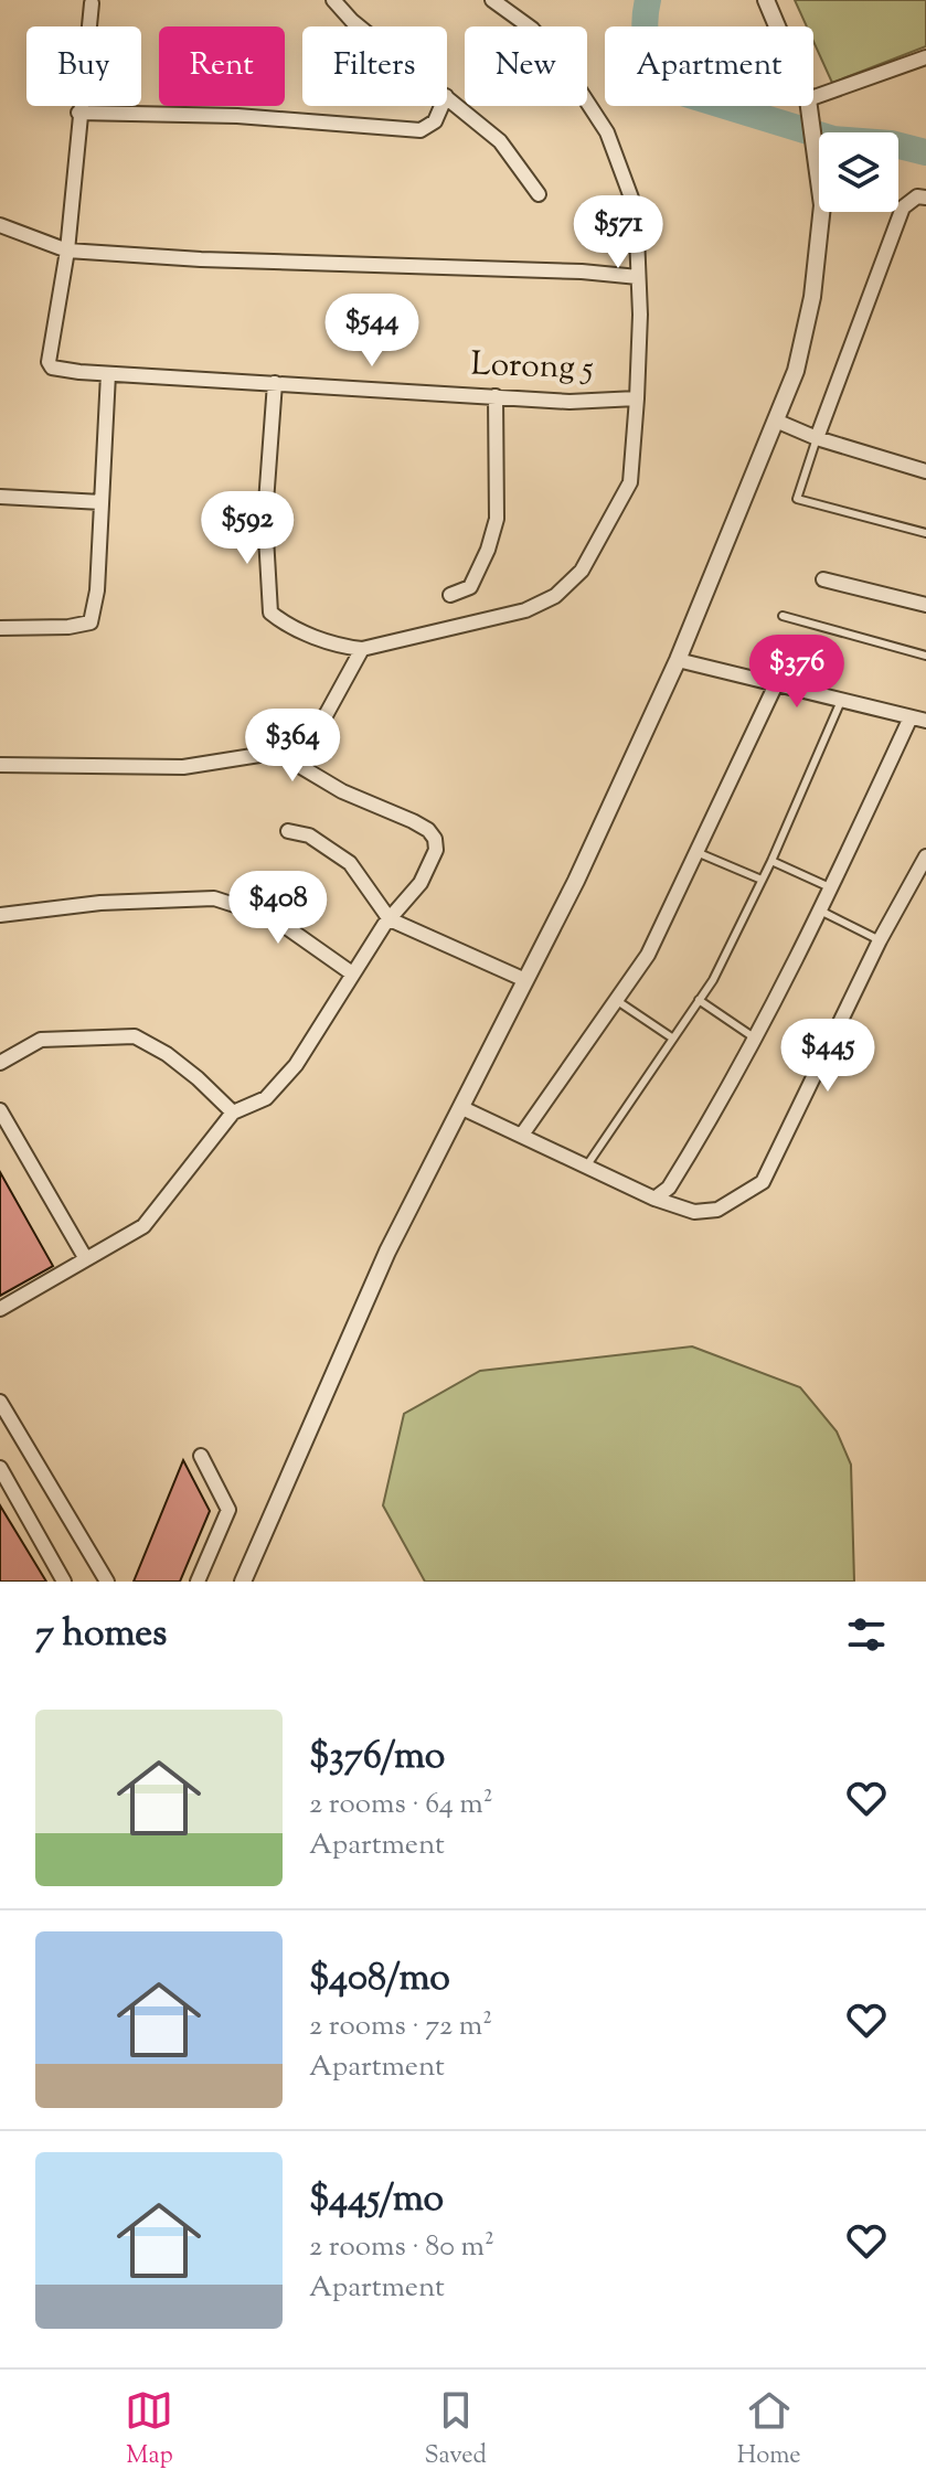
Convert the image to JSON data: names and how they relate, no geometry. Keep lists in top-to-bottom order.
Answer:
{
  "streets": {
    "street": ["Lorong 5"]
  },
  "page": {
    "chip": [
      "Buy",
      "Rent",
      "Filters",
      "New",
      "Apartment"
    ],
    "price": [
      "$571",
      "$544",
      "$592",
      "$376",
      "$364",
      "$408",
      "$445"
    ],
    "heading": "7 homes",
    "list": [
      {
        "name": "$376/mo",
        "note": "2 rooms · 64 m² · Apartment"
      },
      {
        "name": "$408/mo",
        "note": "2 rooms · 72 m² · Apartment"
      },
      {
        "name": "$445/mo",
        "note": "2 rooms · 80 m² · Apartment"
      }
    ],
    "tabs": ["Map", "Saved", "Home"]
  }
}
